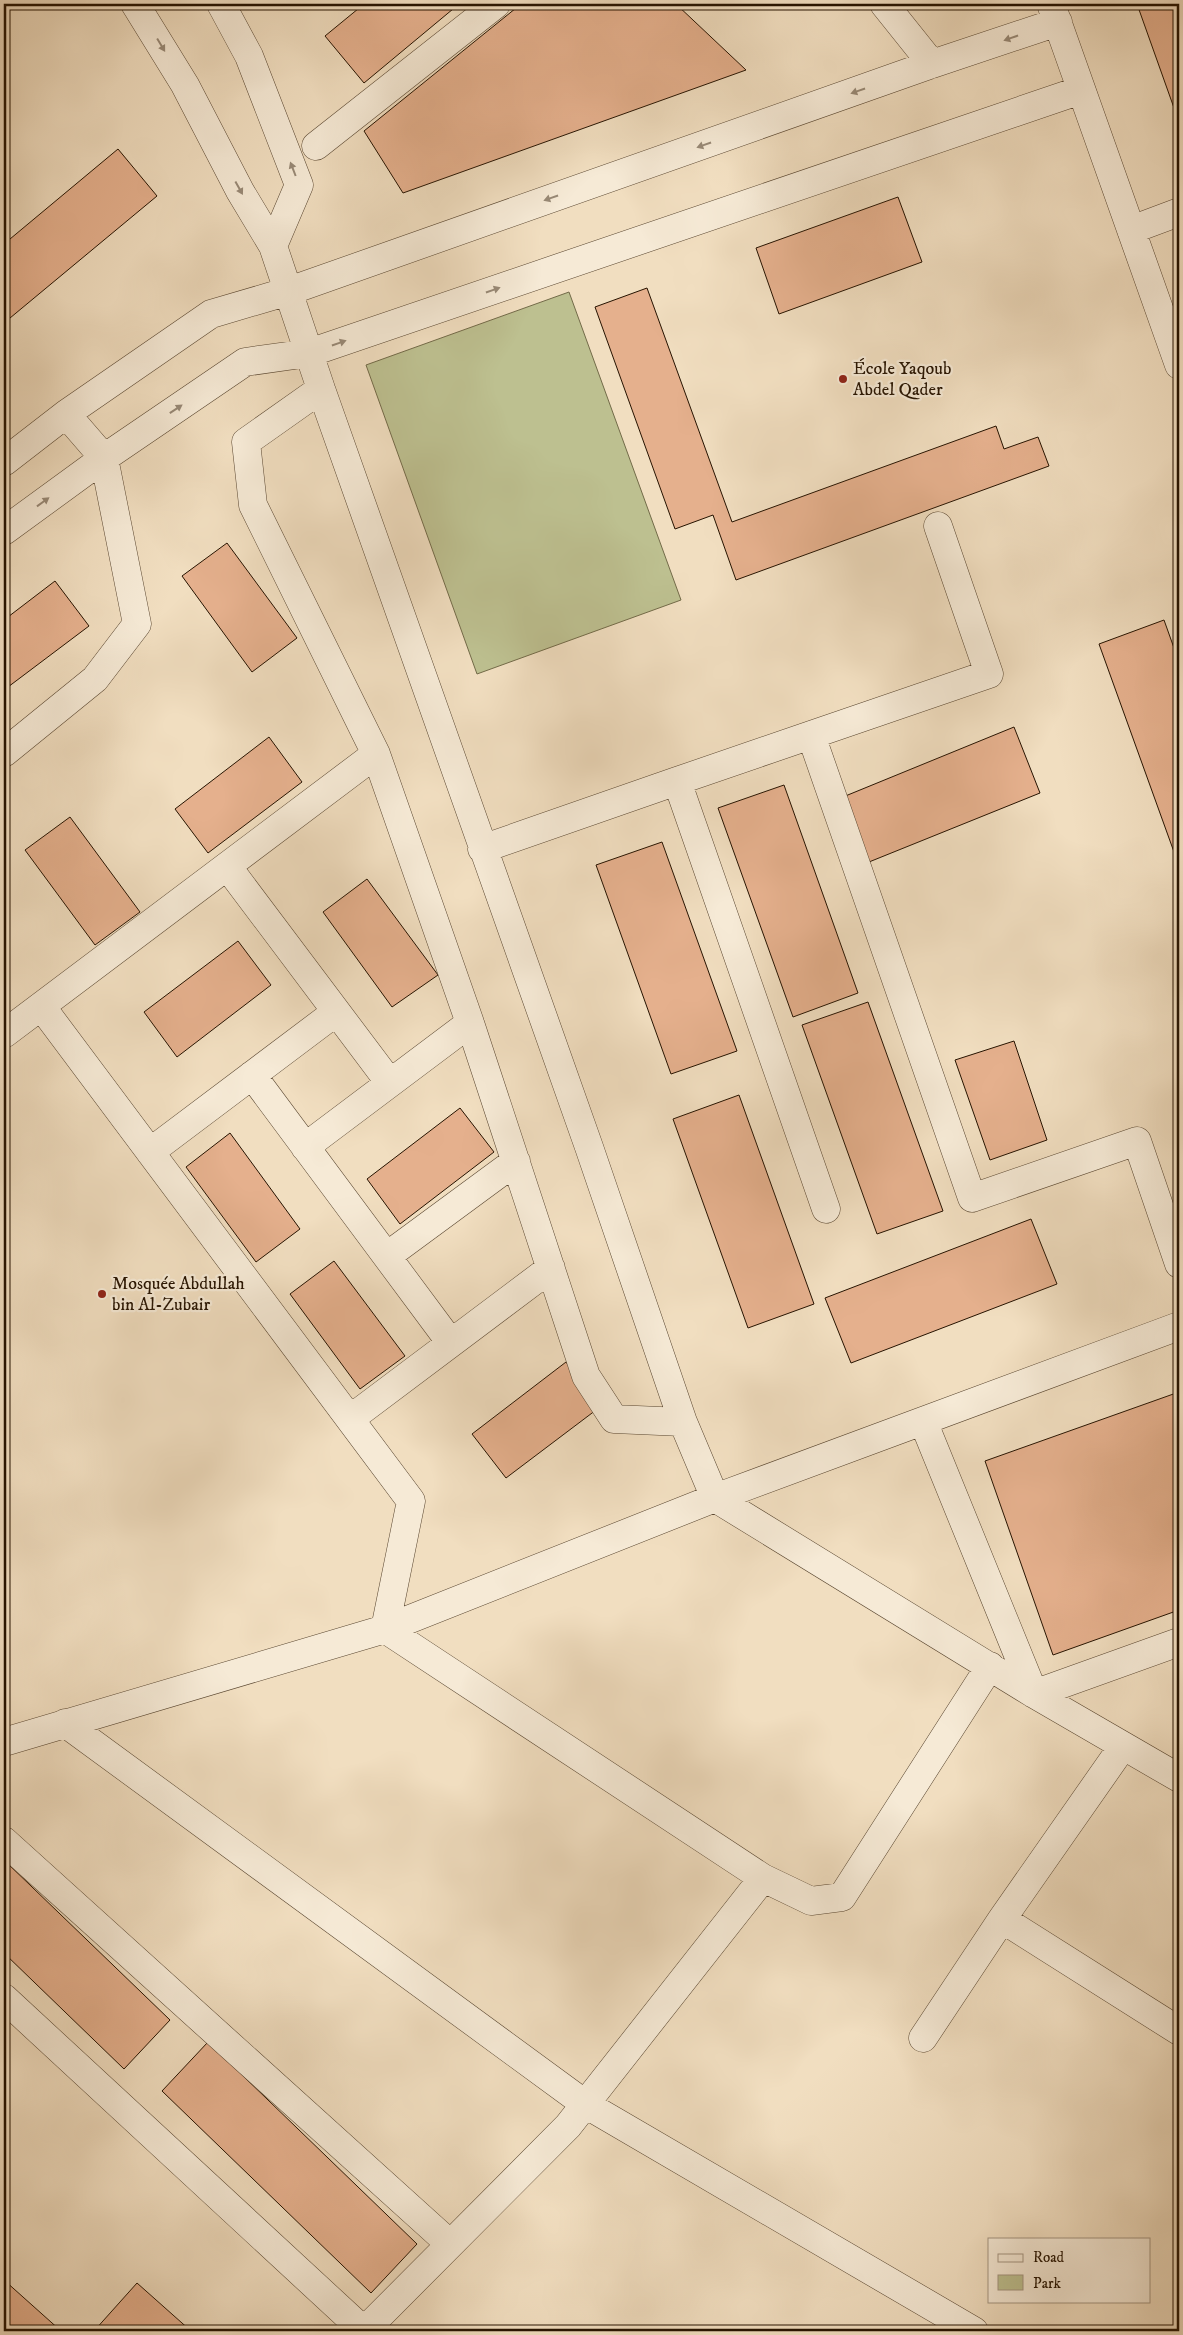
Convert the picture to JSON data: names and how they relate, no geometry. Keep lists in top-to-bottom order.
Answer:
{
  "places": ["École Yaqoub Abdel Qader", "Mosquée Abdullah bin Al-Zubair"],
  "legend": ["Road", "Park"]
}
